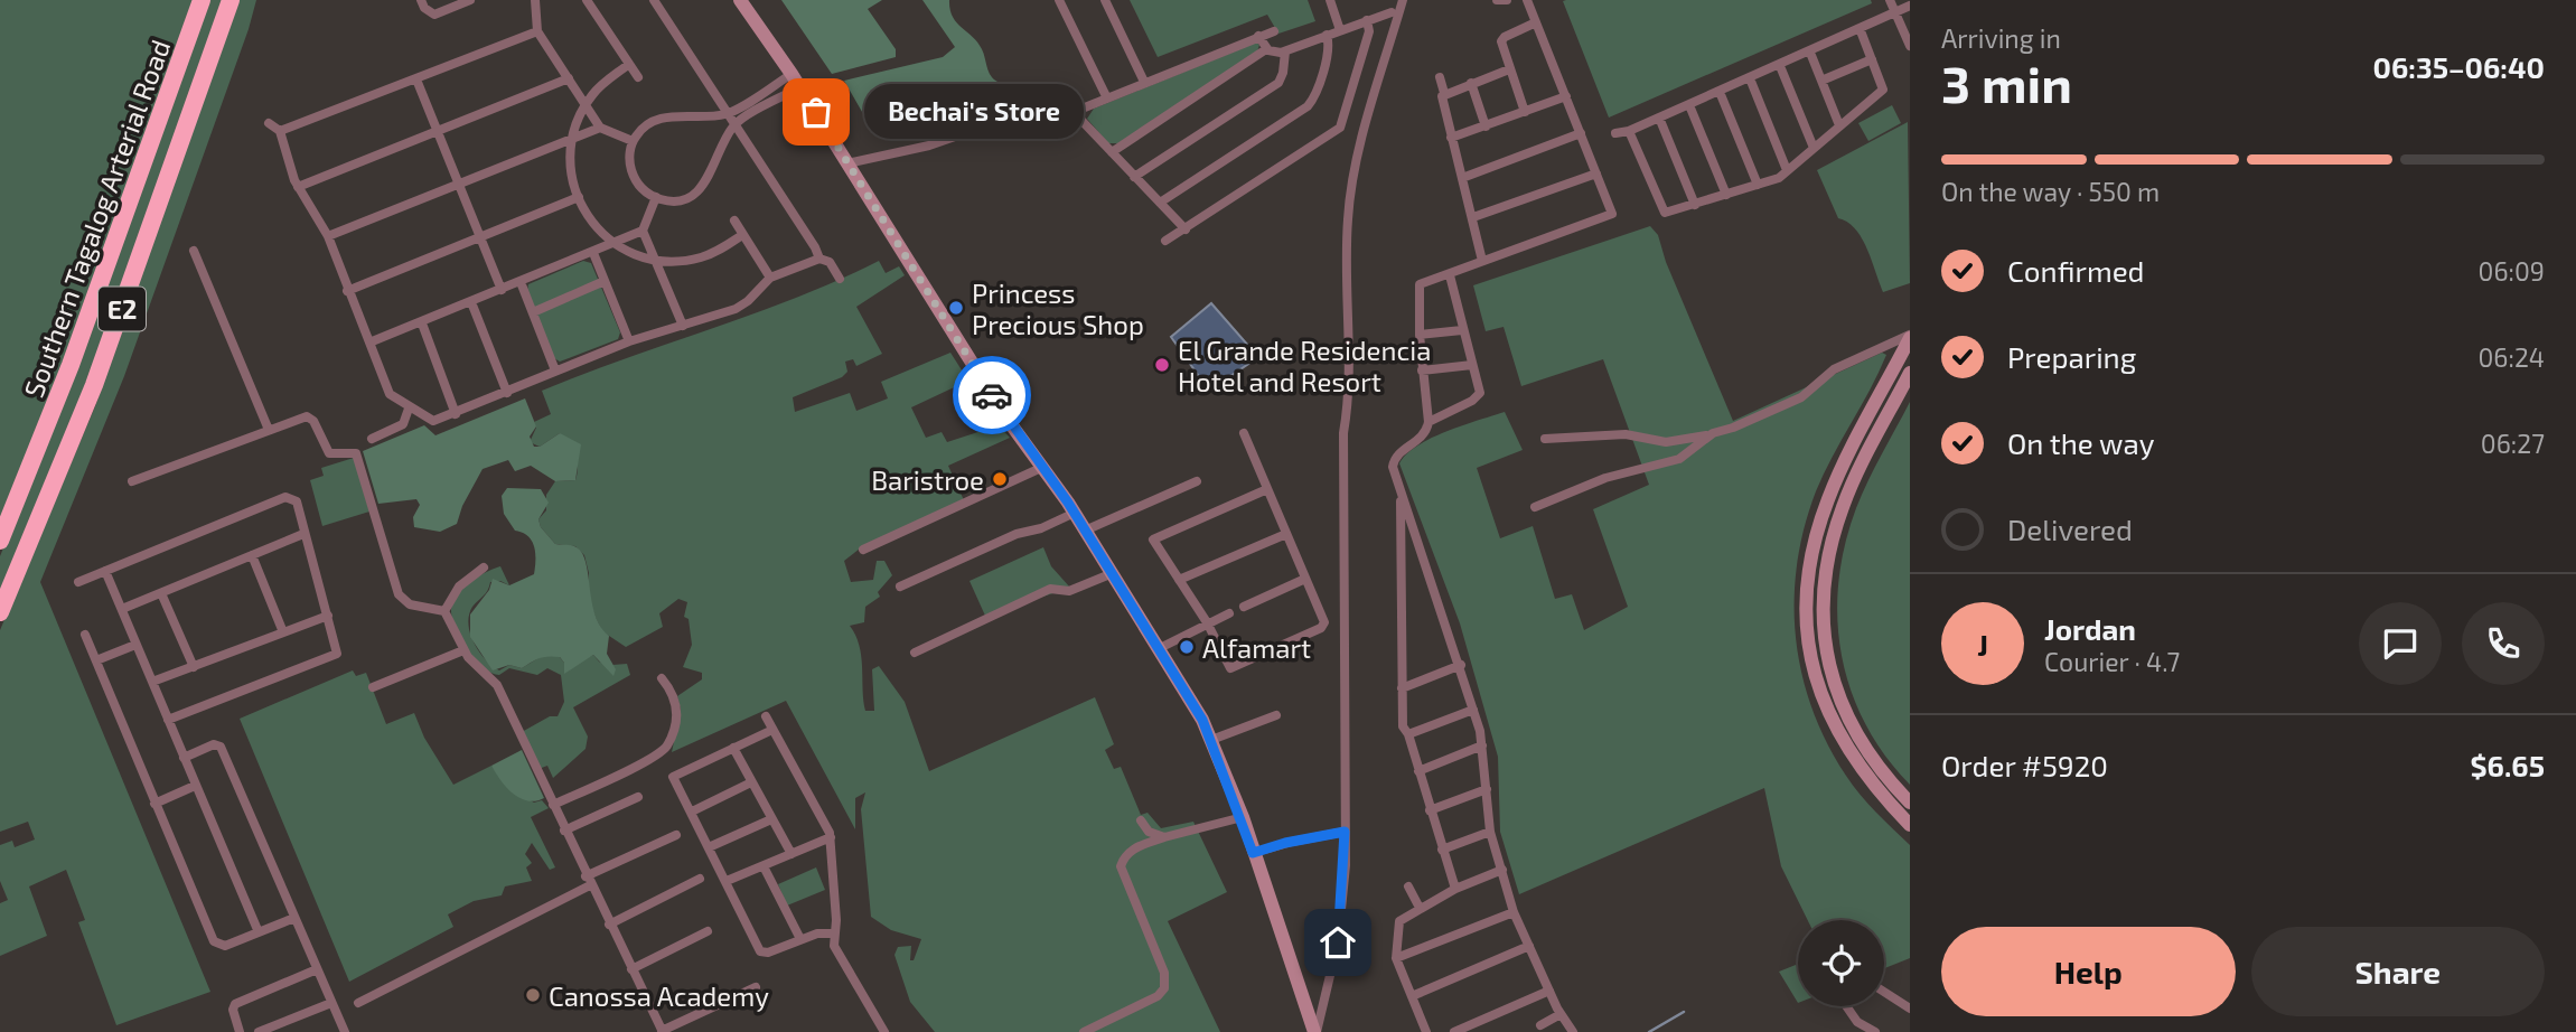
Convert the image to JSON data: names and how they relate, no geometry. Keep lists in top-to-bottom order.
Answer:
{
  "streets": {
    "highway": ["Southern Tagalog Arterial Road", "E2"]
  },
  "places": [
    "Bechai's Store",
    "Princess Precious Shop",
    "El Grande Residencia Hotel and Resort",
    "Baristroe",
    "Alfamart",
    "Canossa Academy"
  ],
  "page": {
    "heading": ["3 min", "Arriving in", "06:35–06:40"],
    "panel": [
      "Jordan",
      "Courier · 4.7",
      "Order #5920",
      "$6.65"
    ],
    "bubble": "Bechai's Store",
    "bar": "On the way · 550 m",
    "list": [
      ["Confirmed", "06:09"],
      ["Preparing", "06:24"],
      ["On the way", "06:27"],
      "Delivered"
    ],
    "round": "J",
    "buttons": ["Help", "Share"]
  }
}
